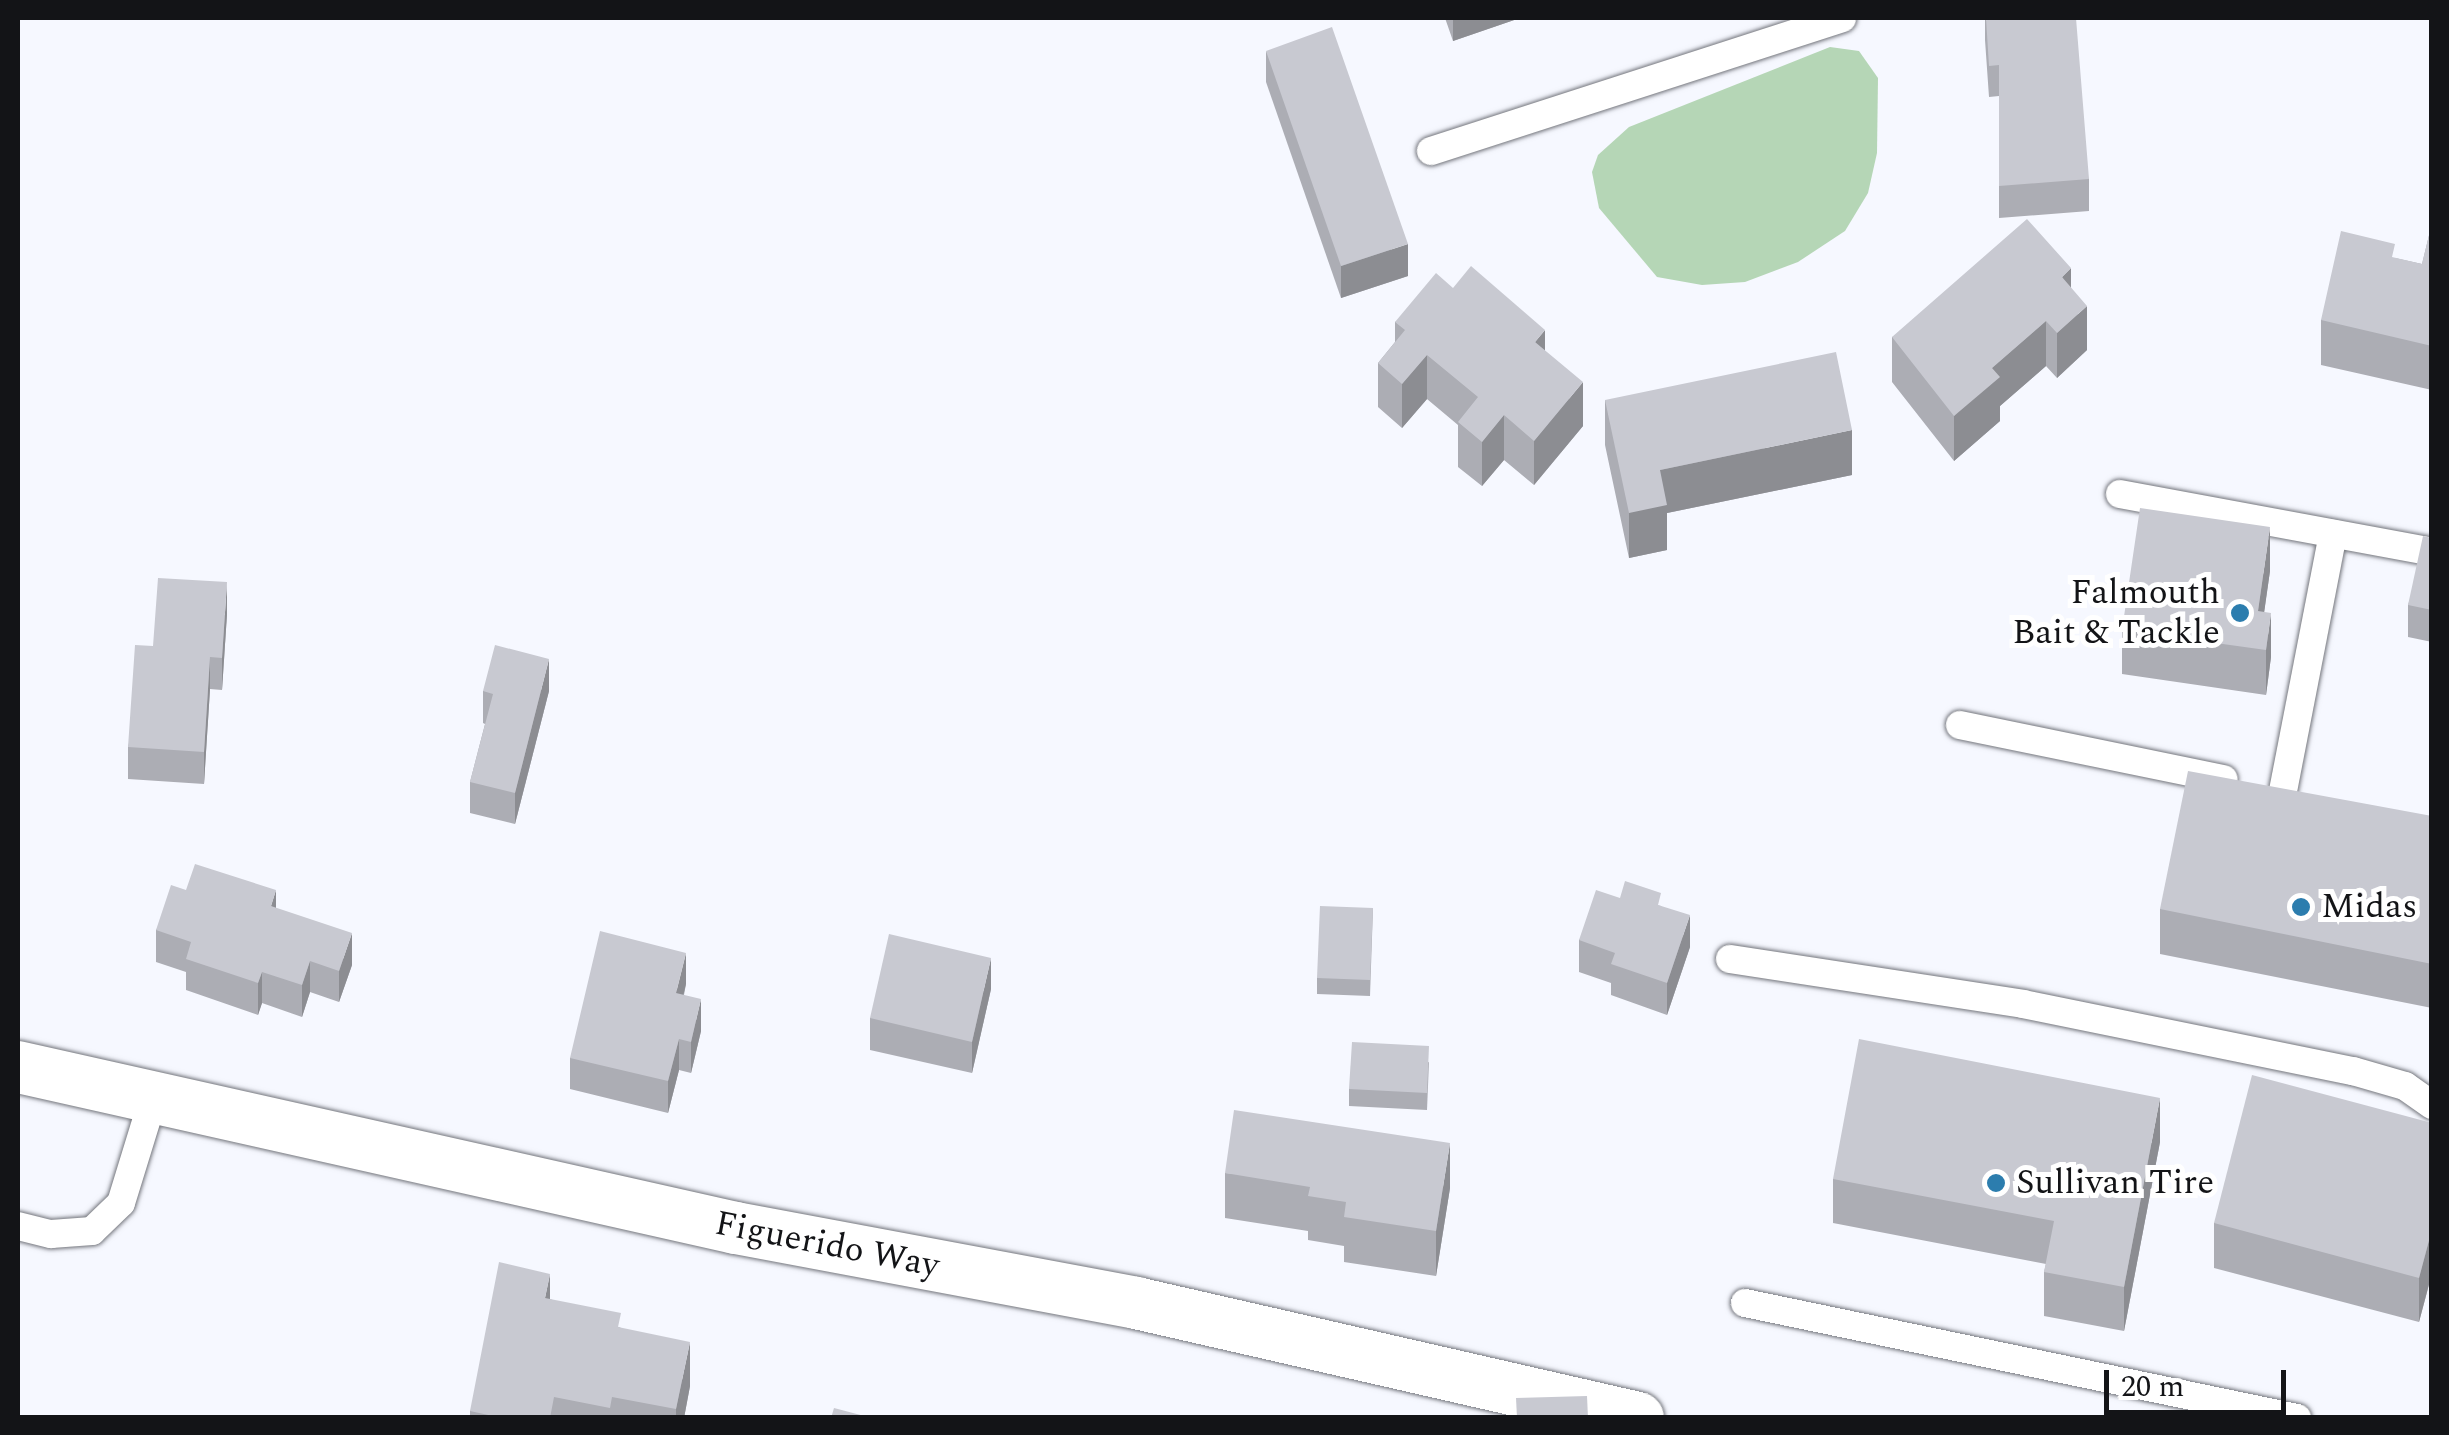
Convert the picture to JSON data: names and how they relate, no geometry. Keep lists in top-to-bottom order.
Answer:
{
  "streets": {
    "street": ["Figuerido Way"]
  },
  "places": ["Falmouth Bait & Tackle", "Midas", "Sullivan Tire"],
  "scale_bar": "20 m"
}
